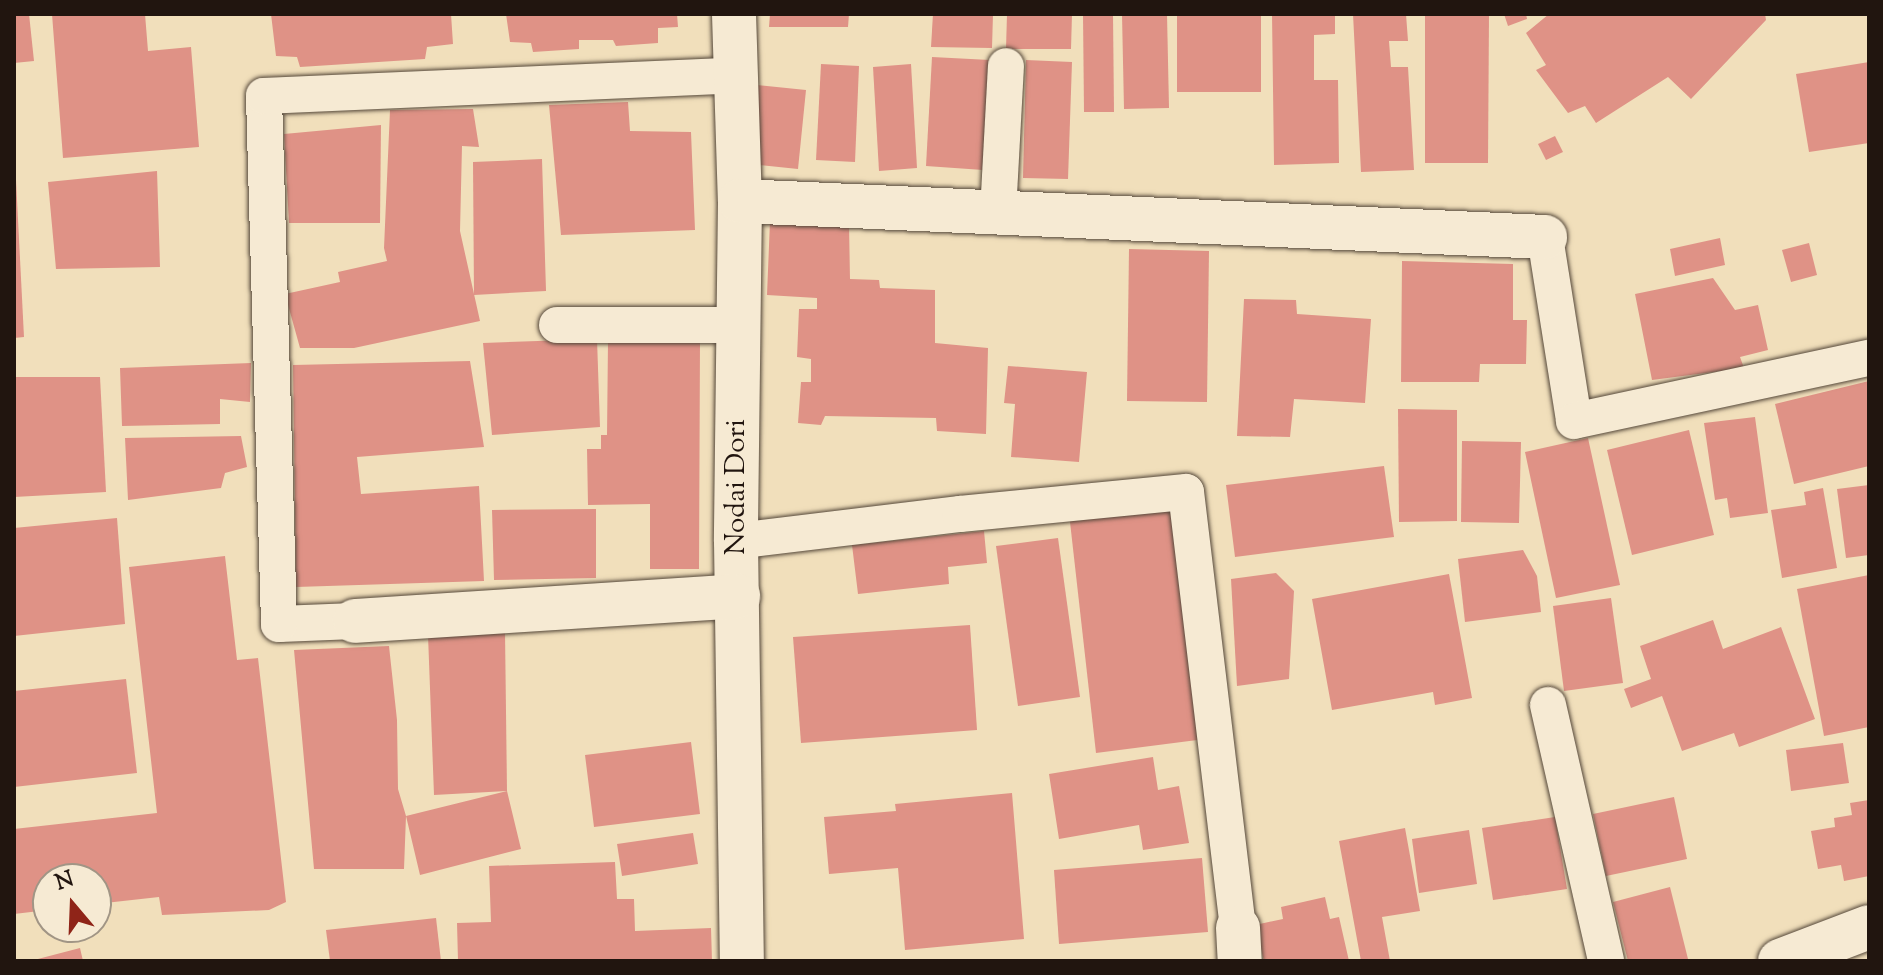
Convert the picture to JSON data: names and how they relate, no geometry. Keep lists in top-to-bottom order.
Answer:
{
  "streets": {
    "street": ["Nodai Dori"]
  },
  "north": "top"
}
